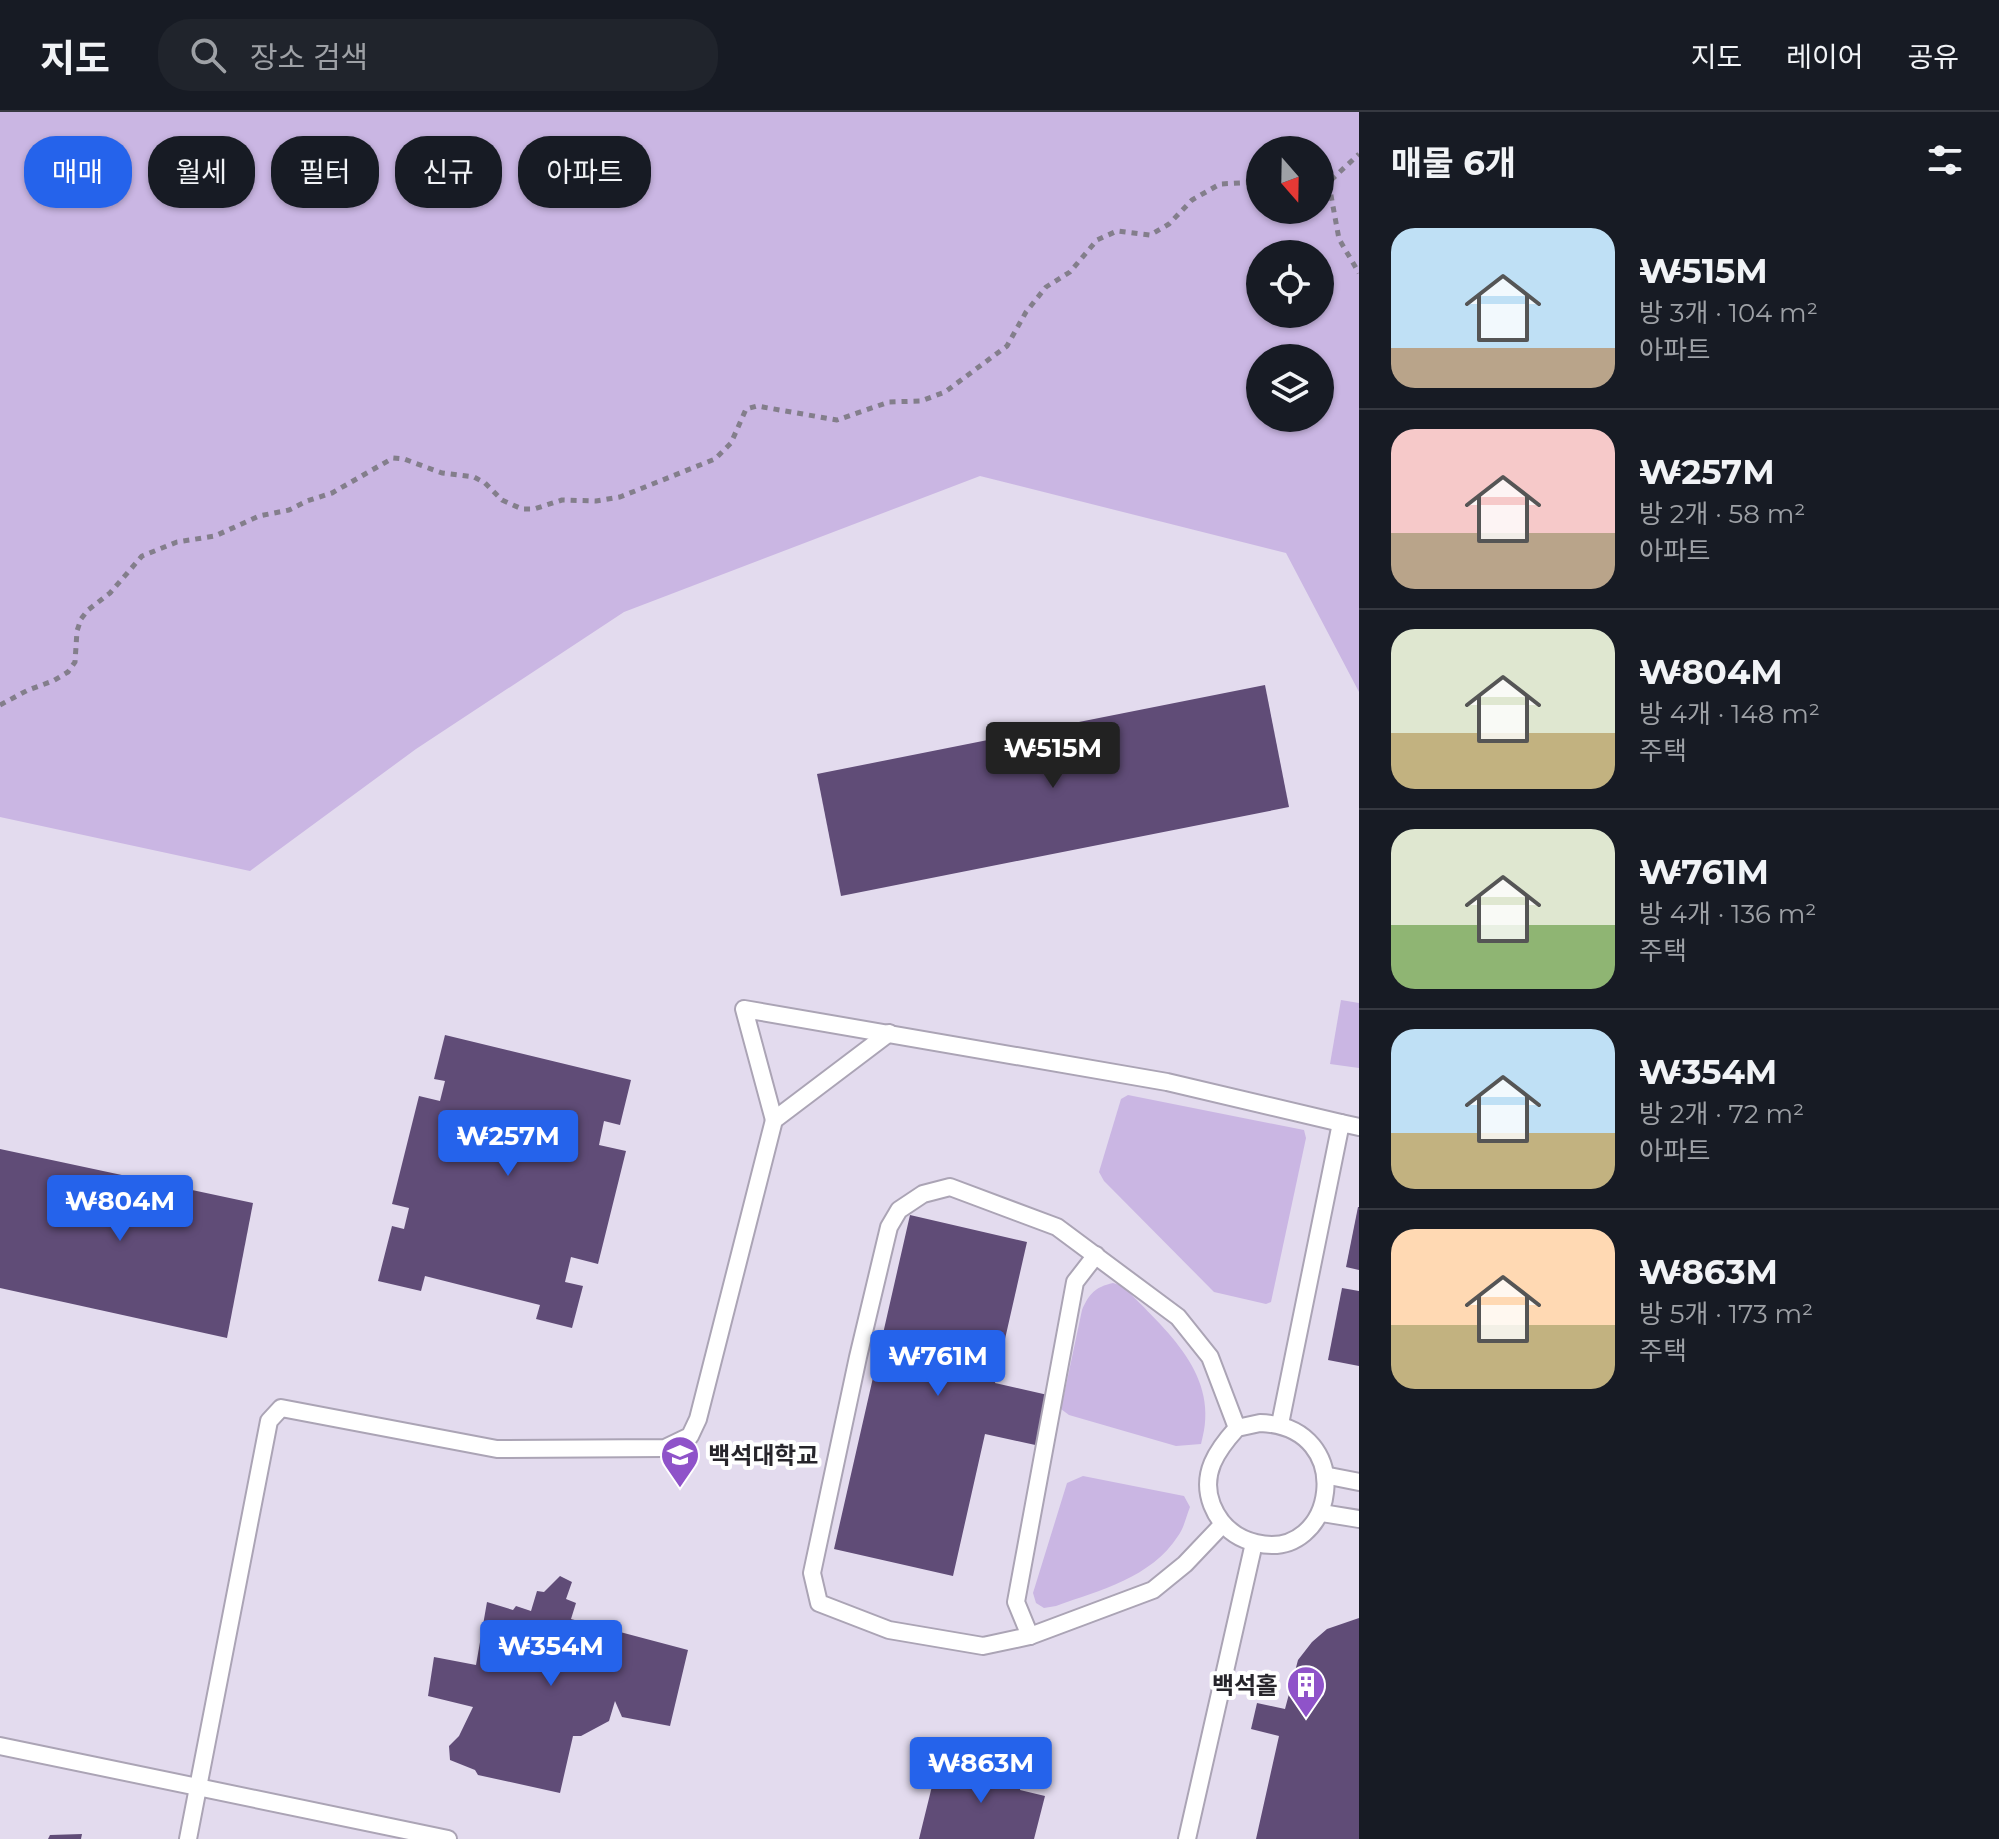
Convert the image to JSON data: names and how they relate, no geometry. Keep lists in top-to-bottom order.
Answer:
{
  "places": {
    "school or university": ["백석대학교"],
    "building": ["백석홀"]
  },
  "north": "bottom",
  "page": {
    "header": "지도",
    "search": "장소 검색",
    "nav": ["지도", "레이어", "공유"],
    "heading": "매물 6개",
    "chip": [
      "매매",
      "월세",
      "필터",
      "신규",
      "아파트"
    ],
    "list": [
      {
        "name": "₩515M",
        "note": "방 3개 · 104 m² · 아파트"
      },
      {
        "name": "₩257M",
        "note": "방 2개 · 58 m² · 아파트"
      },
      {
        "name": "₩804M",
        "note": "방 4개 · 148 m² · 주택"
      },
      {
        "name": "₩761M",
        "note": "방 4개 · 136 m² · 주택"
      },
      {
        "name": "₩354M",
        "note": "방 2개 · 72 m² · 아파트"
      },
      {
        "name": "₩863M",
        "note": "방 5개 · 173 m² · 주택"
      }
    ],
    "price": [
      "₩515M",
      "₩257M",
      "₩804M",
      "₩761M",
      "₩354M",
      "₩863M"
    ]
  }
}
